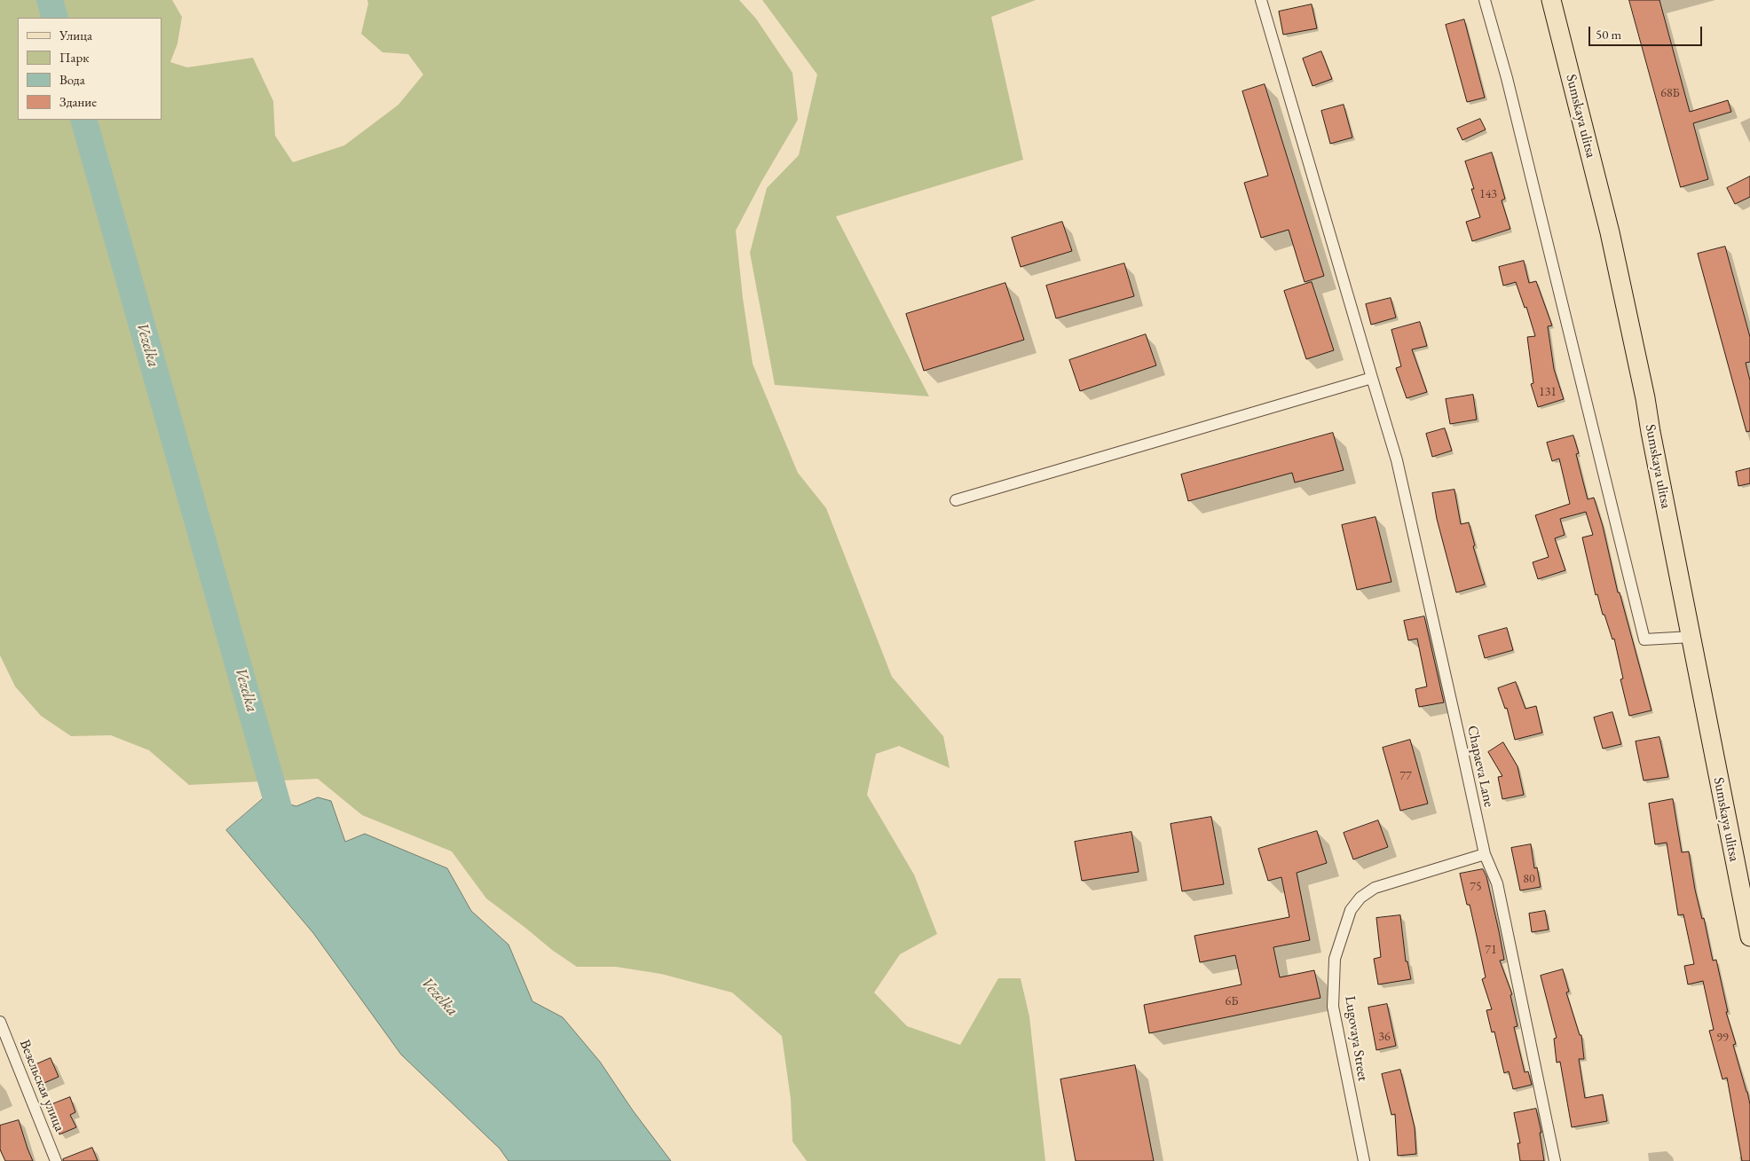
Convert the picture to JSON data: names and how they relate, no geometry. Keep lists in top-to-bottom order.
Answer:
{
  "streets": {
    "main road": ["Sumskaya ulitsa"],
    "street": ["Chapaeva Lane", "Lugovaya Street", "Везельская улица"]
  },
  "crossings": [
    ["Chapaeva Lane", "Lugovaya Street"]
  ],
  "water": ["Vezelka"],
  "house_numbers": [
    "68Б",
    "143",
    "131",
    "77",
    "80",
    "75",
    "71",
    "6Б",
    "36",
    "99"
  ],
  "legend": [
    "Улица",
    "Парк",
    "Вода",
    "Здание"
  ],
  "scale_bar": "50 m"
}
